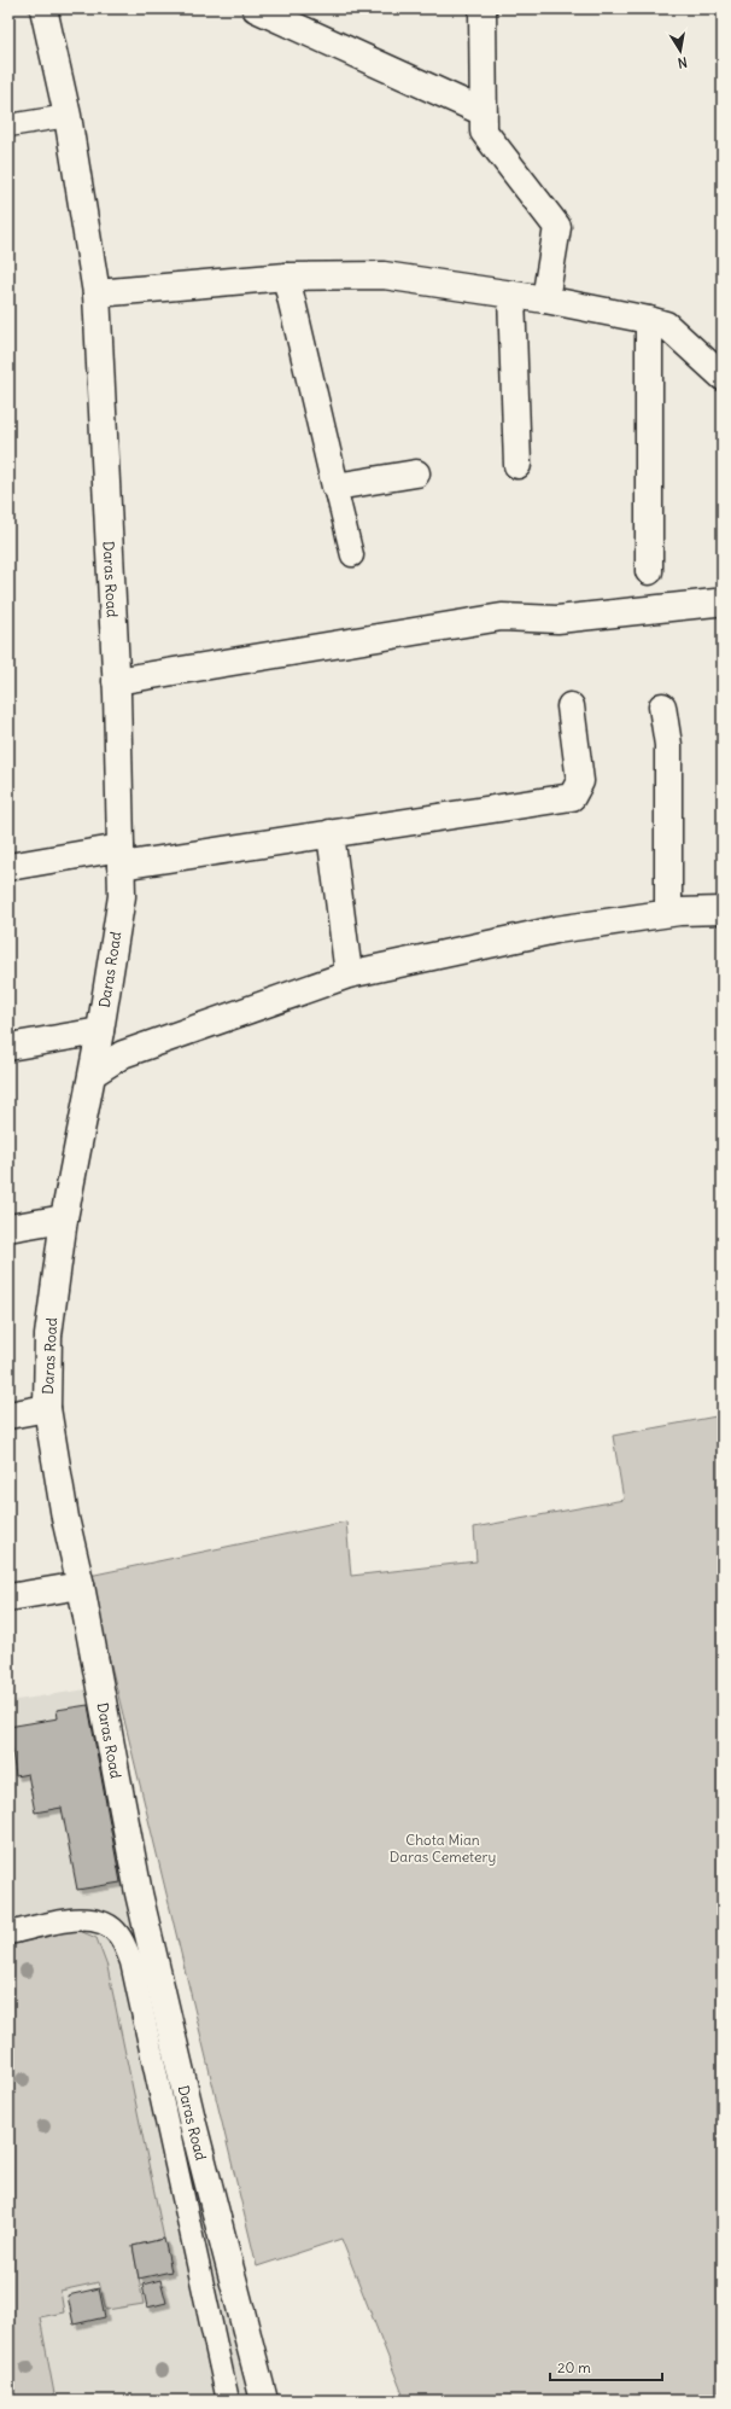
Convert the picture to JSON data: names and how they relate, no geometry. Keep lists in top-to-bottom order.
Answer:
{
  "streets": {
    "street": ["Daras Road"]
  },
  "parks": ["Chota Mian Daras Cemetery"],
  "scale_bar": "20 m",
  "north": "bottom"
}
